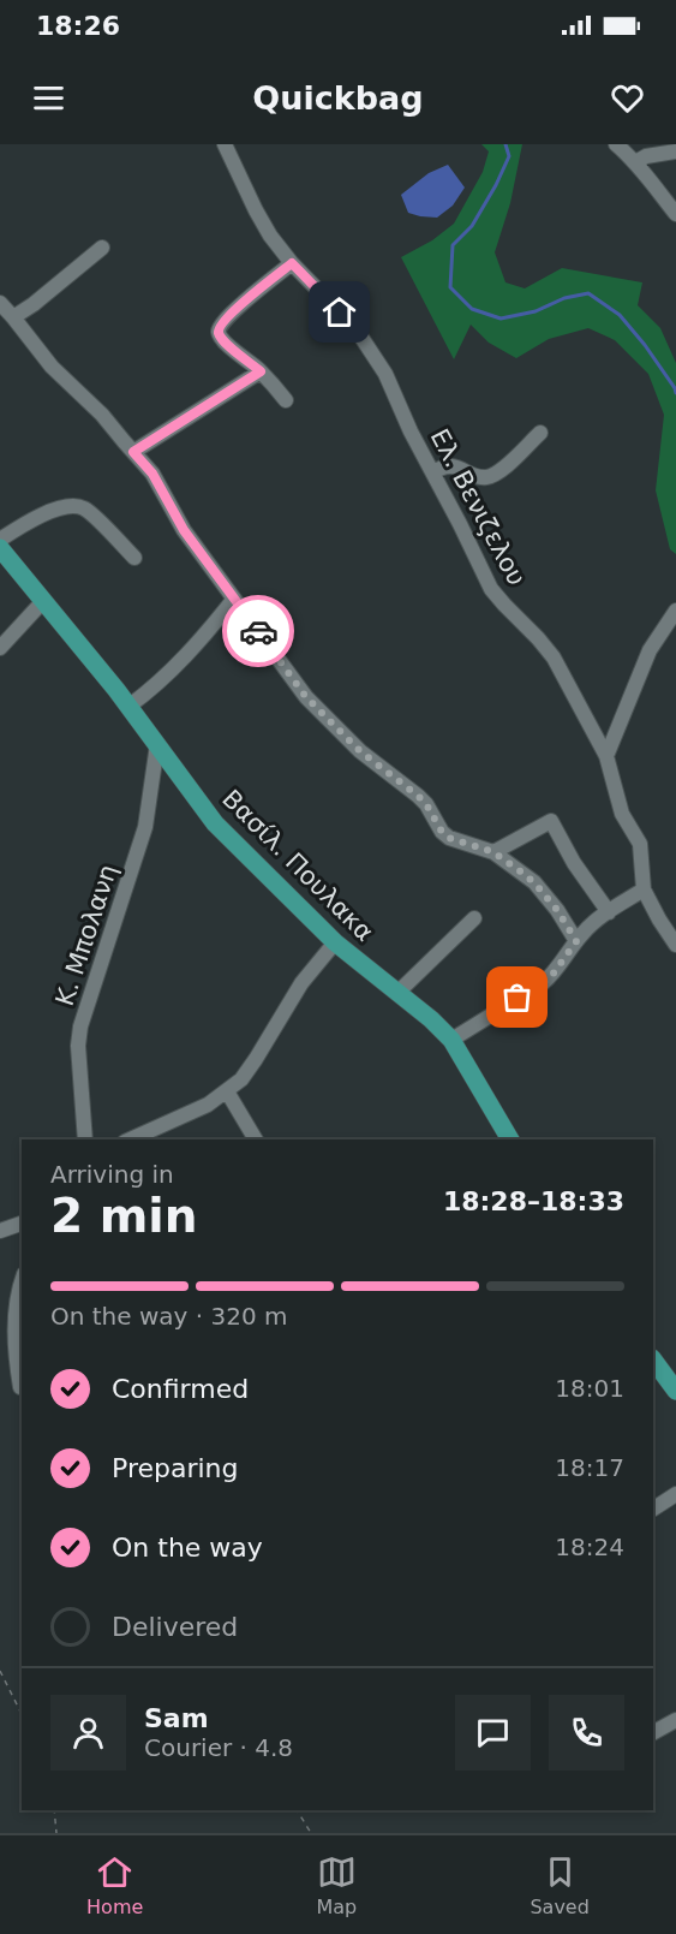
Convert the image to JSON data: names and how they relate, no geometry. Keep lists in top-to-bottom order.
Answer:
{
  "streets": {
    "main road": ["Βασίλ. Πουλακα"],
    "street": ["Ελ. Βενιζελου", "Κ. Μπολανη"]
  },
  "crossings": [
    ["Βασίλ. Πουλακα", "Κ. Μπολανη"]
  ],
  "page": {
    "status": "18:26",
    "header": "Quickbag",
    "heading": ["2 min", "Arriving in", "18:28–18:33"],
    "panel": ["Sam", "Courier · 4.8"],
    "bar": "On the way · 320 m",
    "list": [
      ["Confirmed", "18:01"],
      ["Preparing", "18:17"],
      ["On the way", "18:24"],
      "Delivered"
    ],
    "tabs": ["Home", "Map", "Saved"]
  }
}
